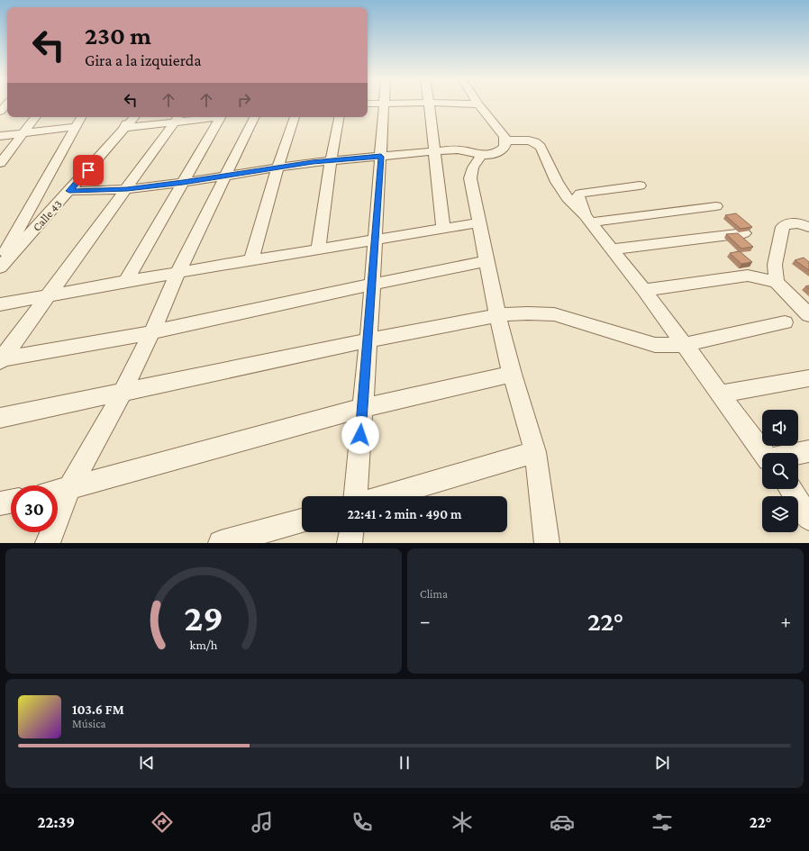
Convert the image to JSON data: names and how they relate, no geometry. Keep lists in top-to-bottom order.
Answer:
{
  "streets": {
    "street": ["Calle 43"]
  },
  "page": {
    "turn": ["230 m", "Gira a la izquierda"],
    "limit": "30",
    "trip": "22:41 · 2 min · 490 m",
    "tile": "Clima",
    "heat": ["−", "22°", "+"],
    "song": ["103.6 FM", "Música"],
    "tabs": ["22:39", "22°"],
    "gauge": ["29", "km/h"]
  }
}
